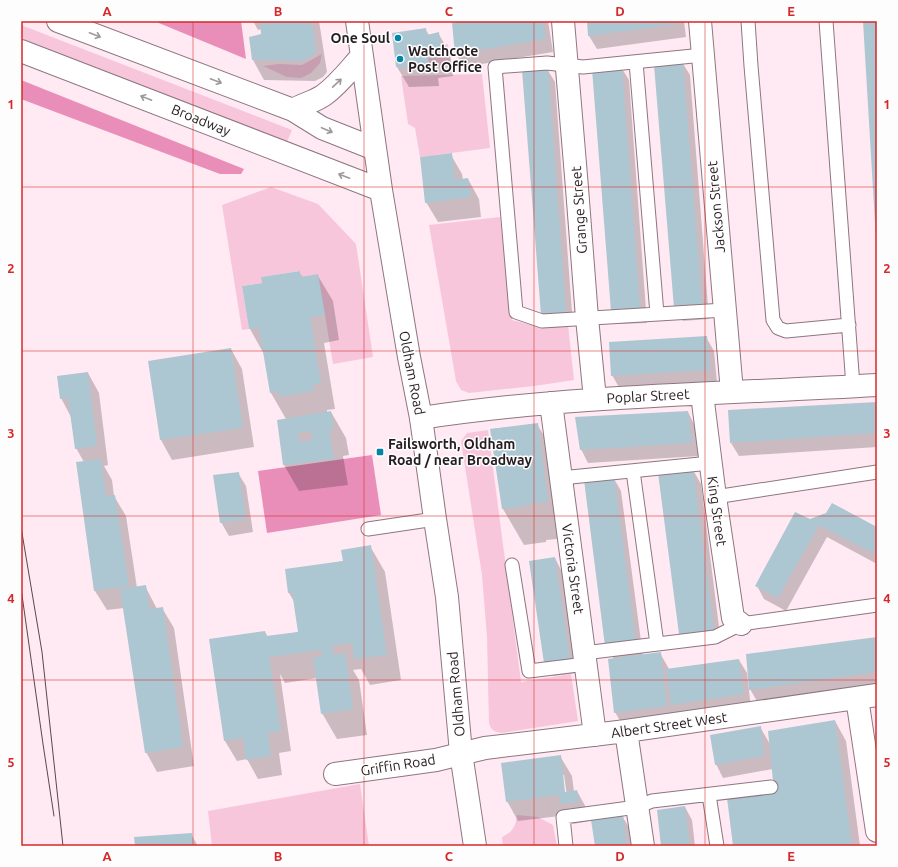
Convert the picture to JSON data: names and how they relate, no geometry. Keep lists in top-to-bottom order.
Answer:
{
  "streets": {
    "main road": [
      "Broadway",
      "Jackson Street",
      "Grange Street",
      "Oldham Road",
      "Poplar Street",
      "King Street",
      "Victoria Street",
      "Albert Street West",
      "Griffin Road"
    ]
  },
  "crossings": [
    ["Broadway", "Oldham Road"],
    ["Jackson Street", "Poplar Street"],
    ["Grange Street", "Poplar Street"],
    ["Oldham Road", "Poplar Street"],
    ["Oldham Road", "Albert Street West"],
    ["Oldham Road", "Griffin Road"],
    ["Poplar Street", "King Street"],
    ["Poplar Street", "Victoria Street"],
    ["Victoria Street", "Albert Street West"],
    ["Albert Street West", "Griffin Road"]
  ],
  "places": {
    "other": ["One Soul", "Watchcote Post Office"],
    "transit": ["Failsworth, Oldham Road / near Broadway"]
  },
  "grid": {
    "columns": [
      "A",
      "B",
      "C",
      "D",
      "E"
    ],
    "rows": [
      "1",
      "2",
      "3",
      "4",
      "5"
    ]
  }
}
